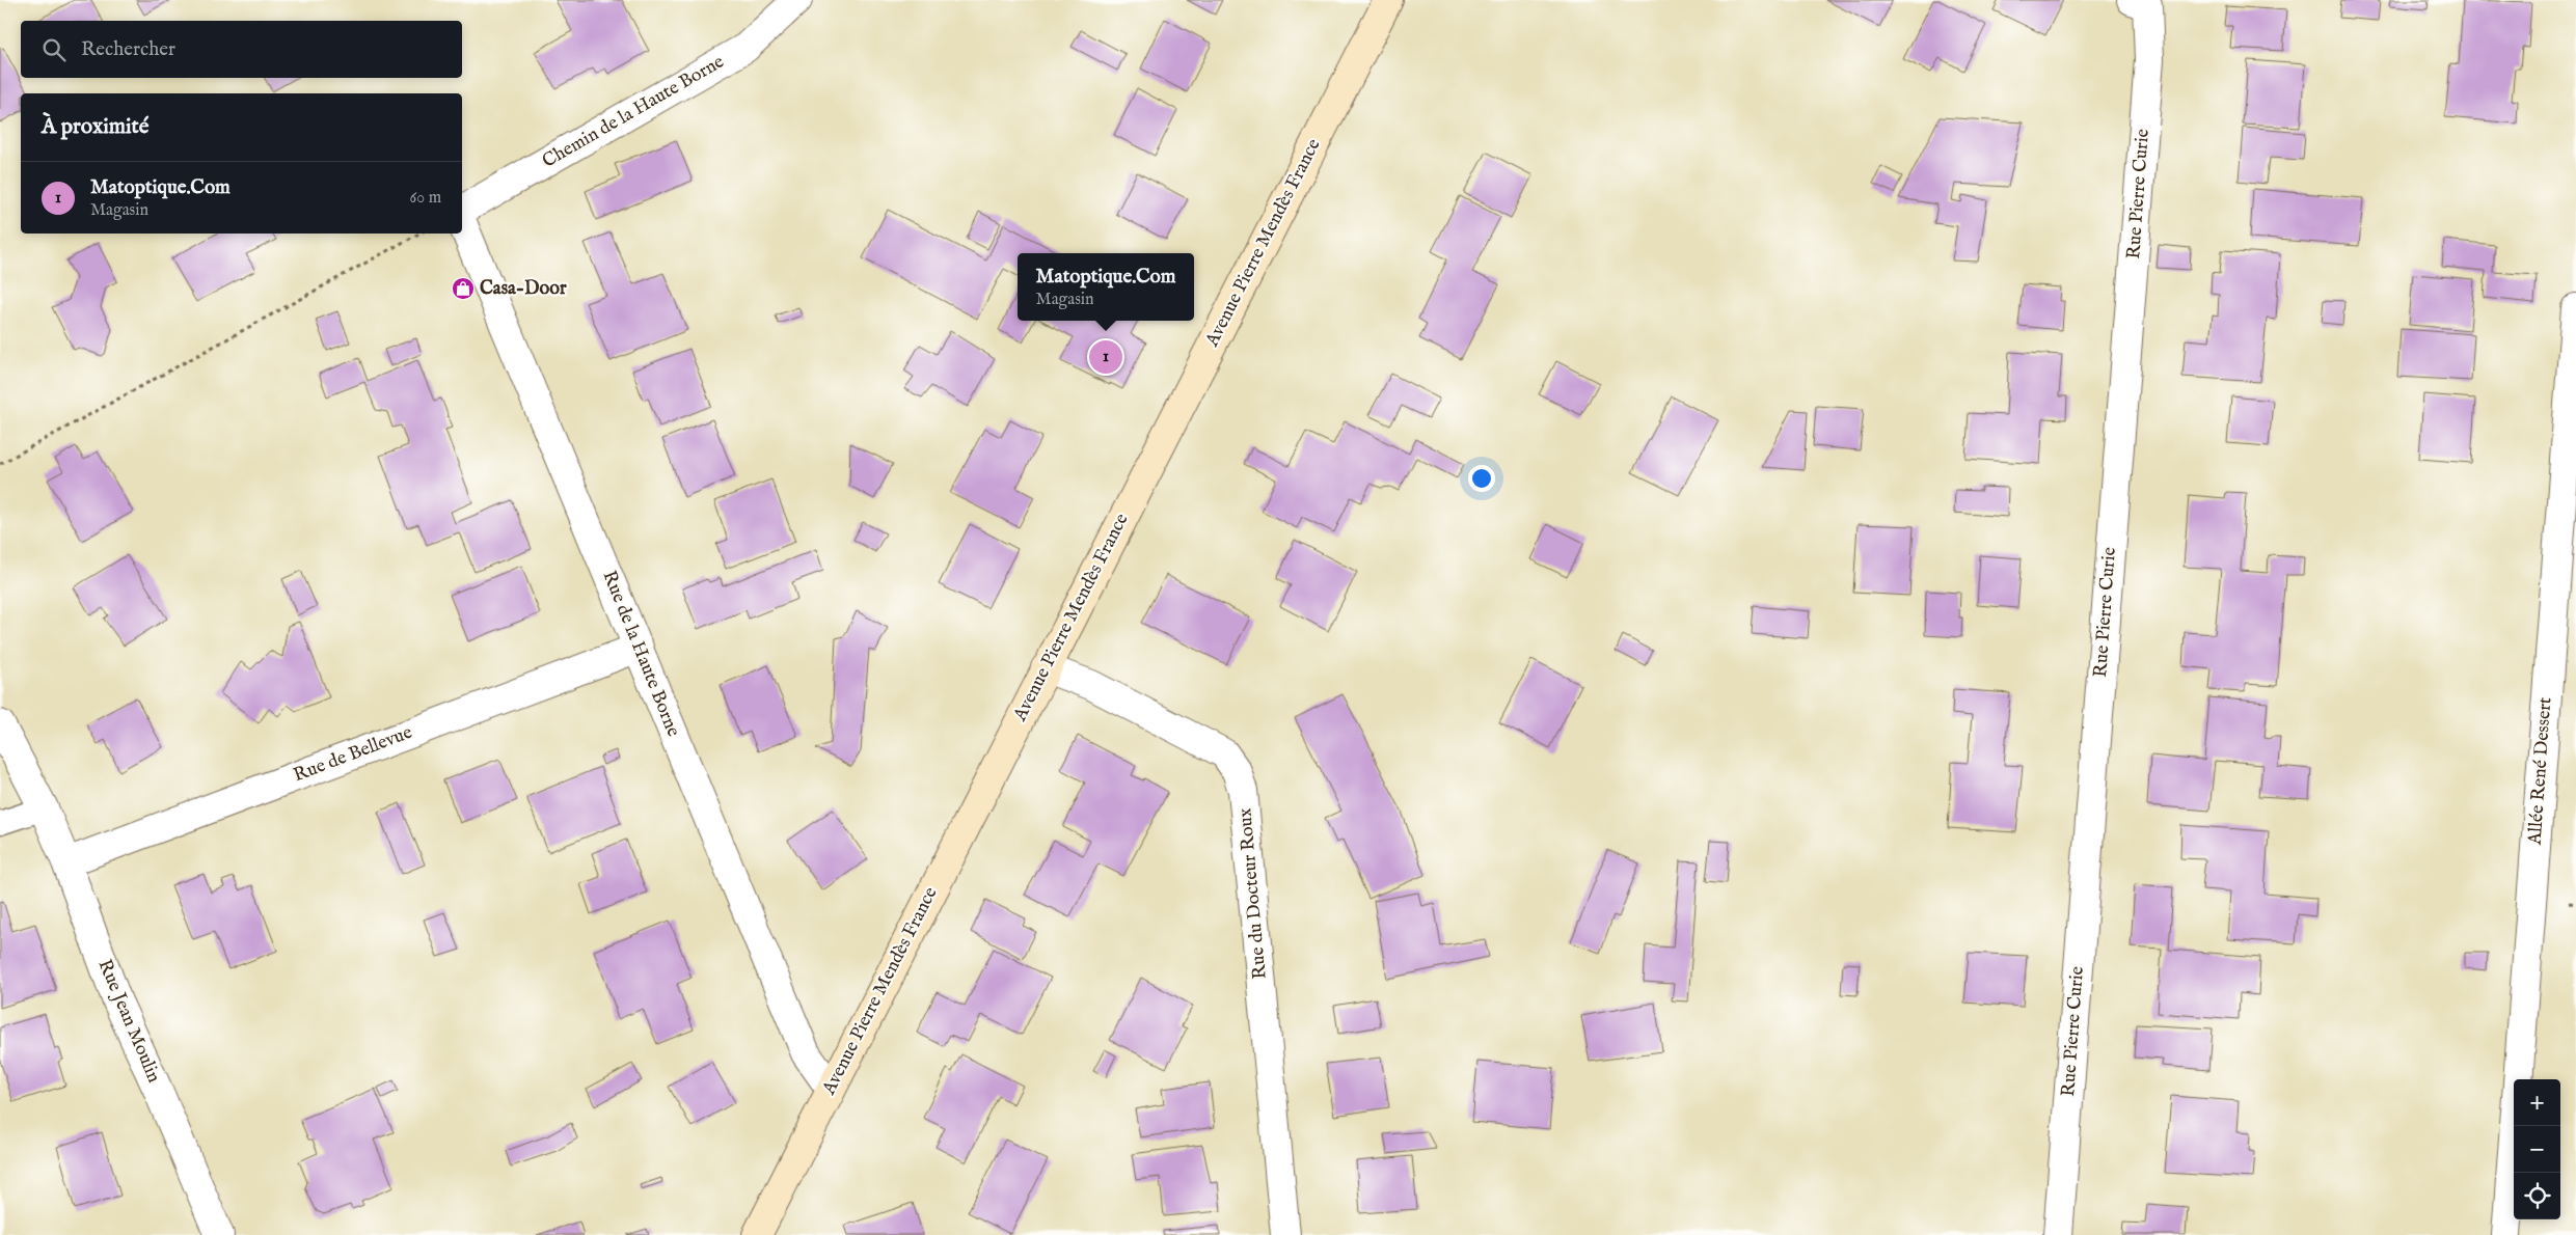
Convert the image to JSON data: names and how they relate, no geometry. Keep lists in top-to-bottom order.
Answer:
{
  "streets": {
    "main road": ["Avenue Pierre Mendès France"],
    "street": [
      "Chemin de la Haute Borne",
      "Rue Pierre Curie",
      "Rue de la Haute Borne",
      "Rue de Bellevue",
      "Allée René Dessert",
      "Rue du Docteur Roux",
      "Rue Jean Moulin"
    ]
  },
  "crossings": [
    ["Avenue Pierre Mendès France", "Rue de la Haute Borne"],
    ["Avenue Pierre Mendès France", "Rue du Docteur Roux"],
    ["Rue de la Haute Borne", "Rue de Bellevue"],
    ["Rue de Bellevue", "Rue Jean Moulin"]
  ],
  "places": {
    "shop": ["Casa-Door"]
  },
  "page": {
    "search": "Rechercher",
    "heading": "À proximité",
    "list": [
      {
        "mark": "1",
        "name": "Matoptique.Com",
        "note": "Magasin",
        "value": "60 m"
      }
    ],
    "popup": ["Matoptique.Com", "Magasin"],
    "pins": "1",
    "map_buttons": ["+", "−"]
  }
}
